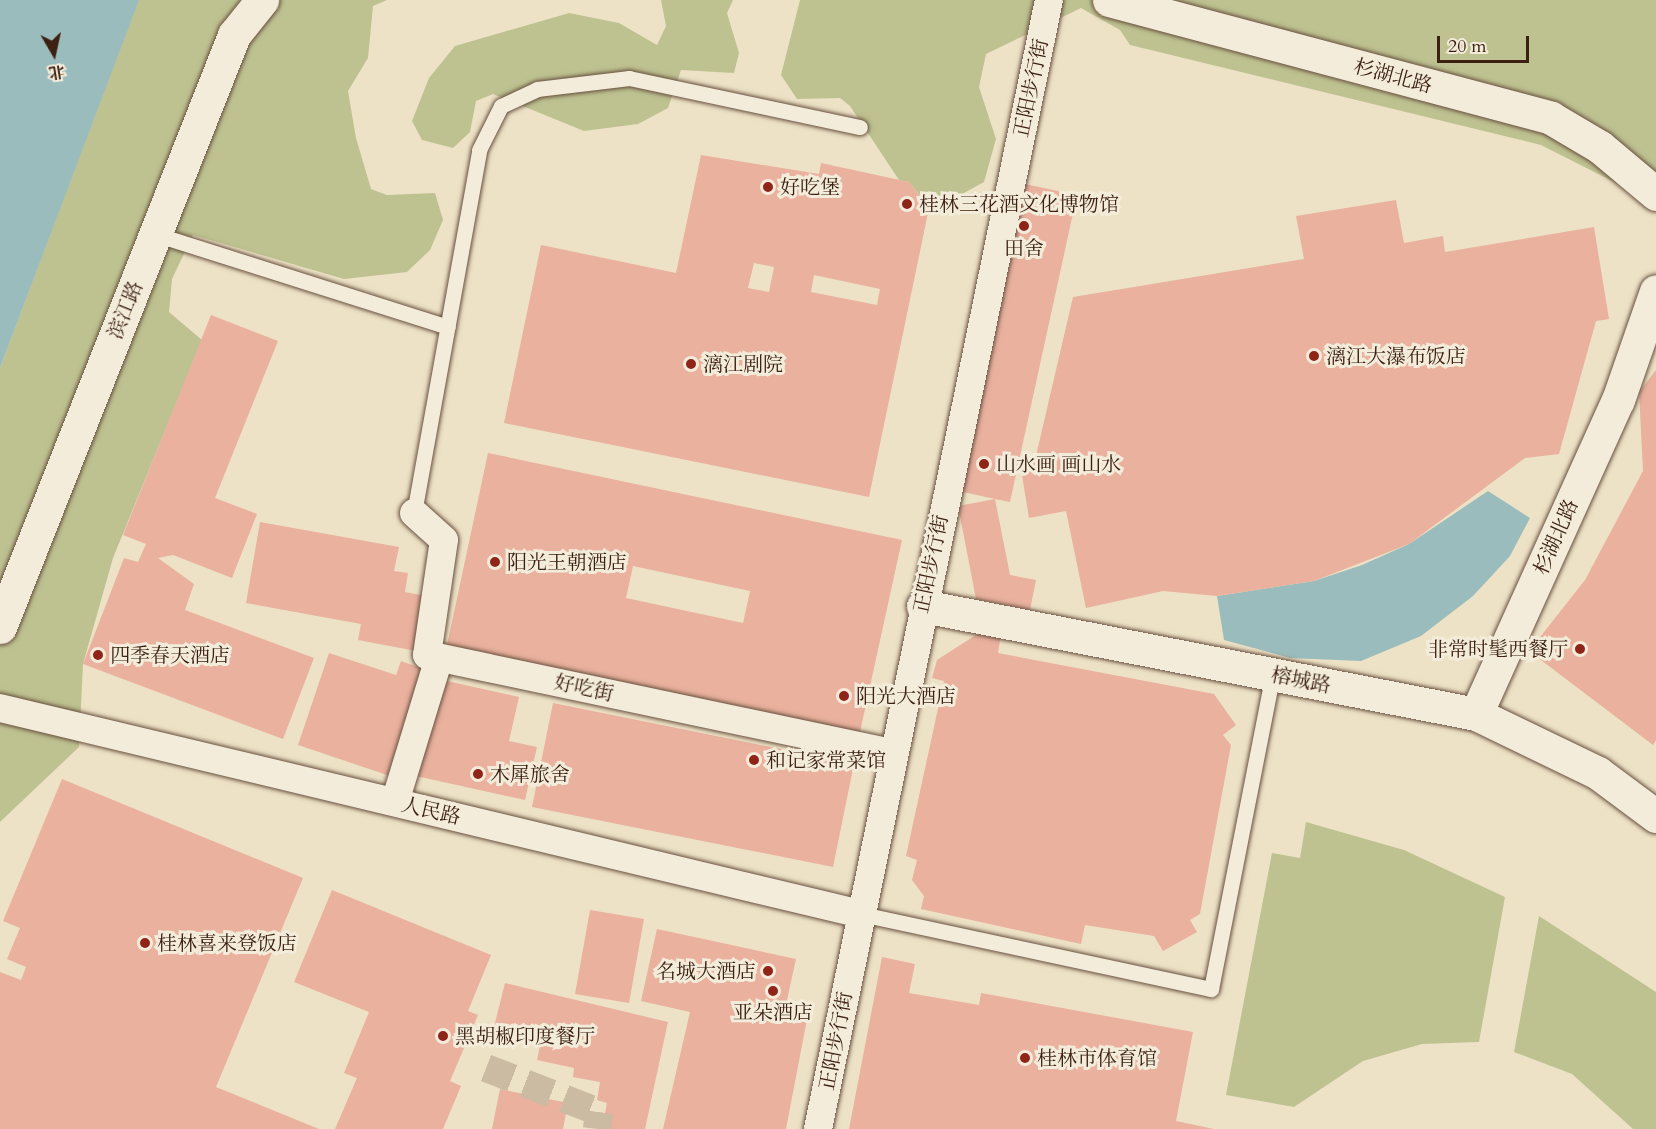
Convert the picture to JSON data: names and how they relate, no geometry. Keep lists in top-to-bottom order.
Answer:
{
  "streets": {
    "street": [
      "杉湖北路",
      "正阳步行街",
      "滨江路",
      "榕城路",
      "好吃街",
      "人民路"
    ]
  },
  "crossings": [
    ["杉湖北路", "榕城路"],
    ["正阳步行街", "榕城路"],
    ["正阳步行街", "好吃街"],
    ["正阳步行街", "人民路"]
  ],
  "places": [
    "好吃堡",
    "桂林三花酒文化博物馆",
    "田舍",
    "漓江大瀑布饭店",
    "漓江剧院",
    "山水画 画山水",
    "阳光王朝酒店",
    "非常时髦西餐厅",
    "四季春天酒店",
    "阳光大酒店",
    "和记家常菜馆",
    "木犀旅舍",
    "桂林喜来登饭店",
    "名城大酒店",
    "亚朵酒店",
    "黑胡椒印度餐厅",
    "桂林市体育馆"
  ],
  "scale_bar": "20 m",
  "north": "bottom"
}
